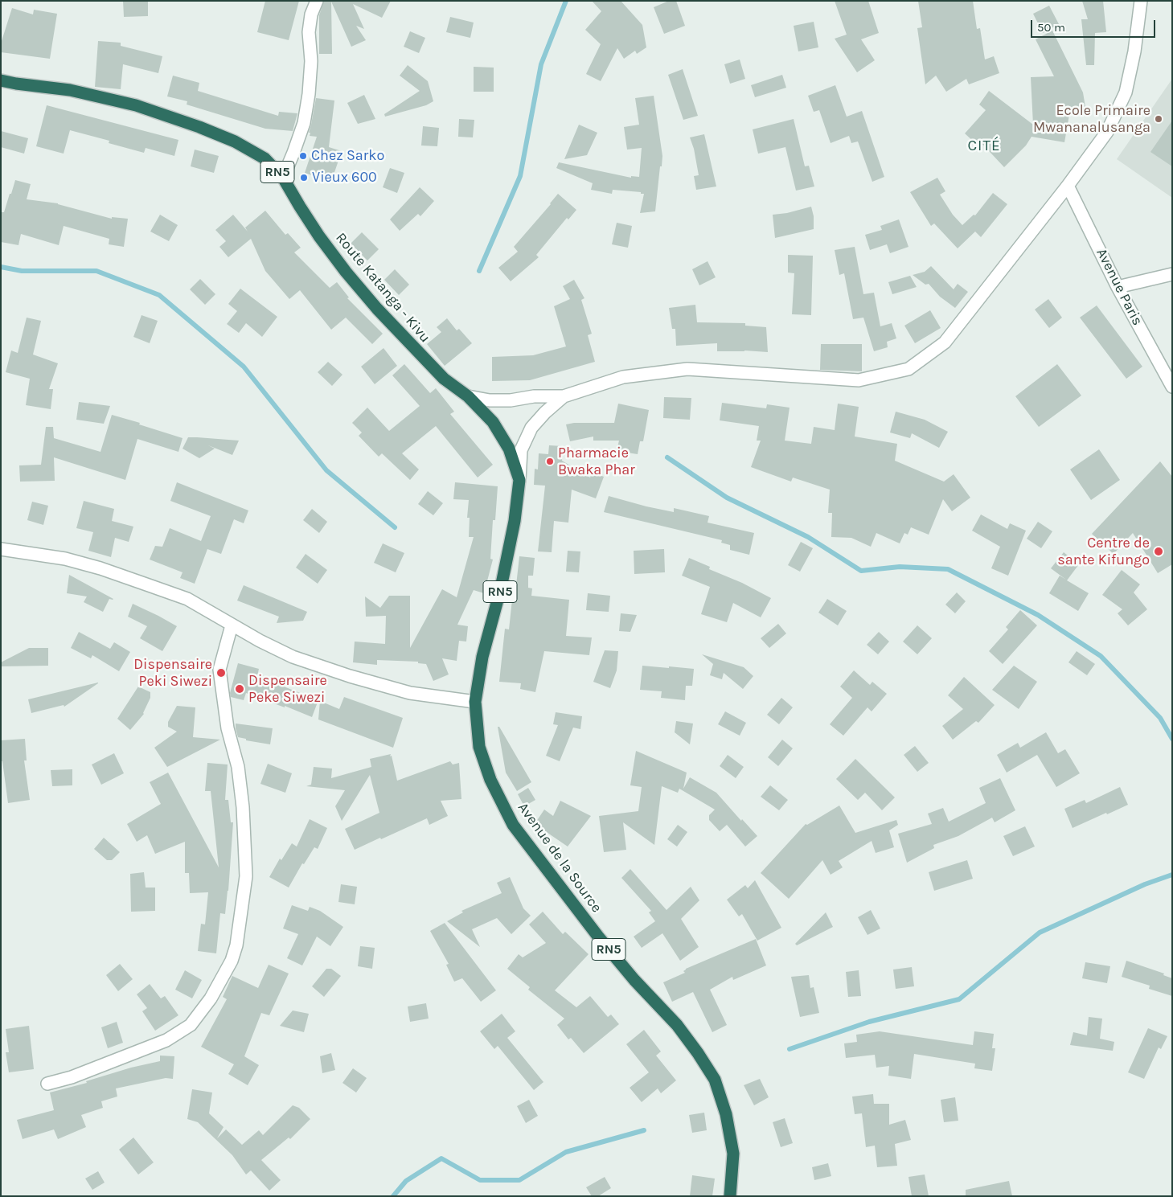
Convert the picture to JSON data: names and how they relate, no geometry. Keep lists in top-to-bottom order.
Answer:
{
  "streets": {
    "highway": ["RN5", "Route Katanga - Kivu", "Avenue de la Source"],
    "street": ["Avenue Paris"]
  },
  "crossings": [
    ["Route Katanga - Kivu", "Avenue de la Source"]
  ],
  "districts": ["CITÉ"],
  "places": [
    "Ecole Primaire Mwananalusanga",
    "Chez Sarko",
    "Vieux 600",
    "Pharmacie Bwaka Phar",
    "Centre de sante Kifungo",
    "Dispensaire Peki Siwezi",
    "Dispensaire Peke Siwezi"
  ],
  "scale_bar": "50 m"
}
